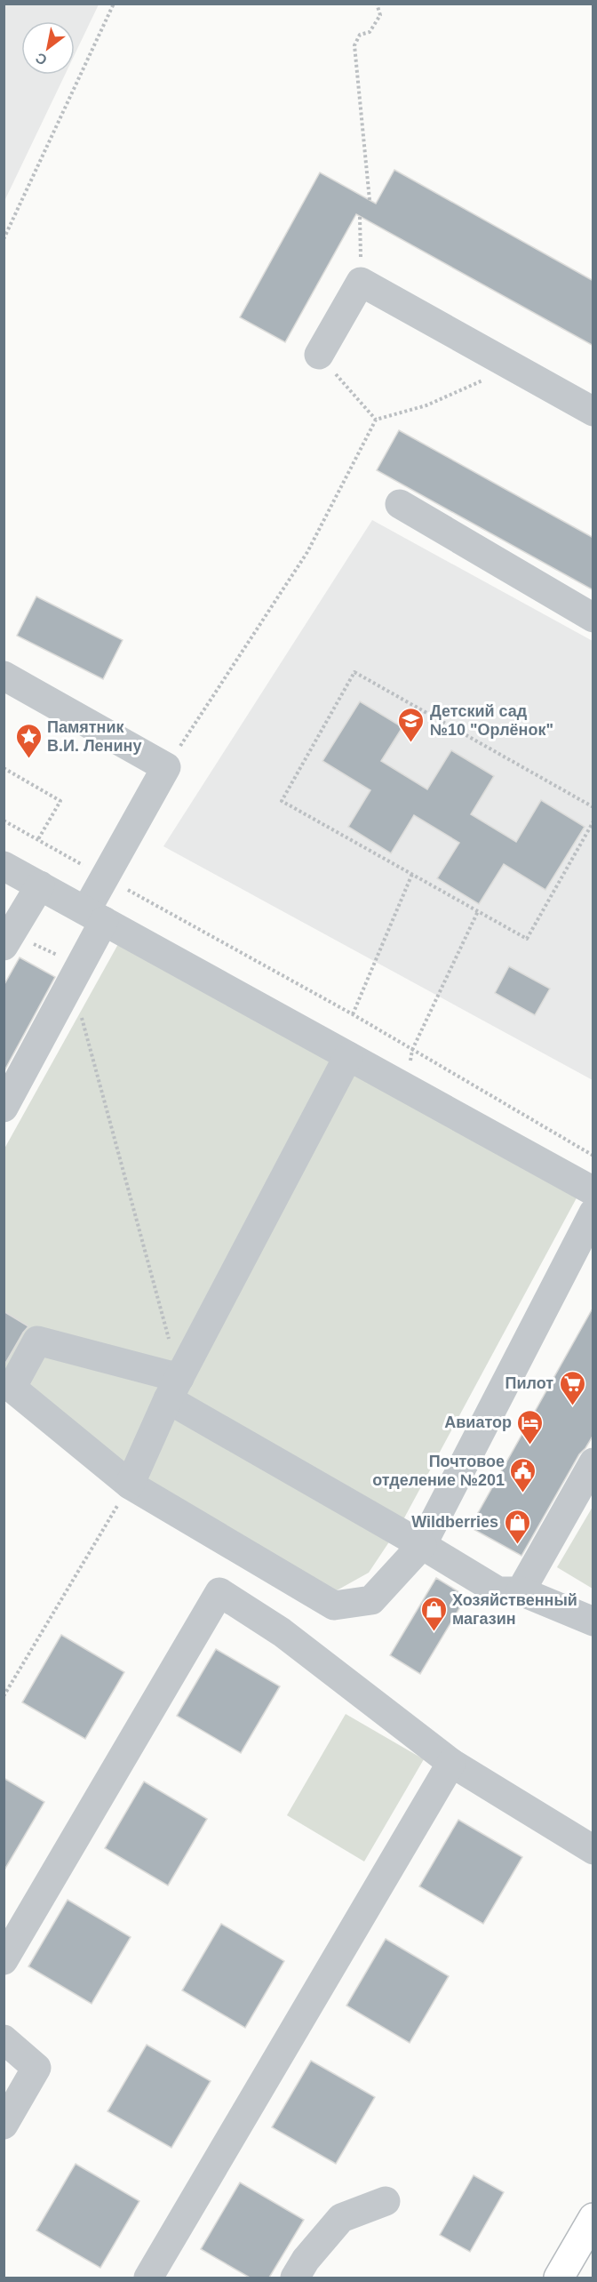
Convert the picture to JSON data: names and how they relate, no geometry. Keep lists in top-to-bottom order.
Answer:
{
  "places": {
    "school or university": ["Детский сад №10 \"Орлёнок\""],
    "place": ["Памятник В.И. Ленину"],
    "supermarket": ["Пилот"],
    "hotel": ["Авиатор"],
    "public building": ["Почтовое отделение №201"],
    "shop": ["Wildberries", "Хозяйственный магазин"]
  },
  "north": "bottom left"
}
